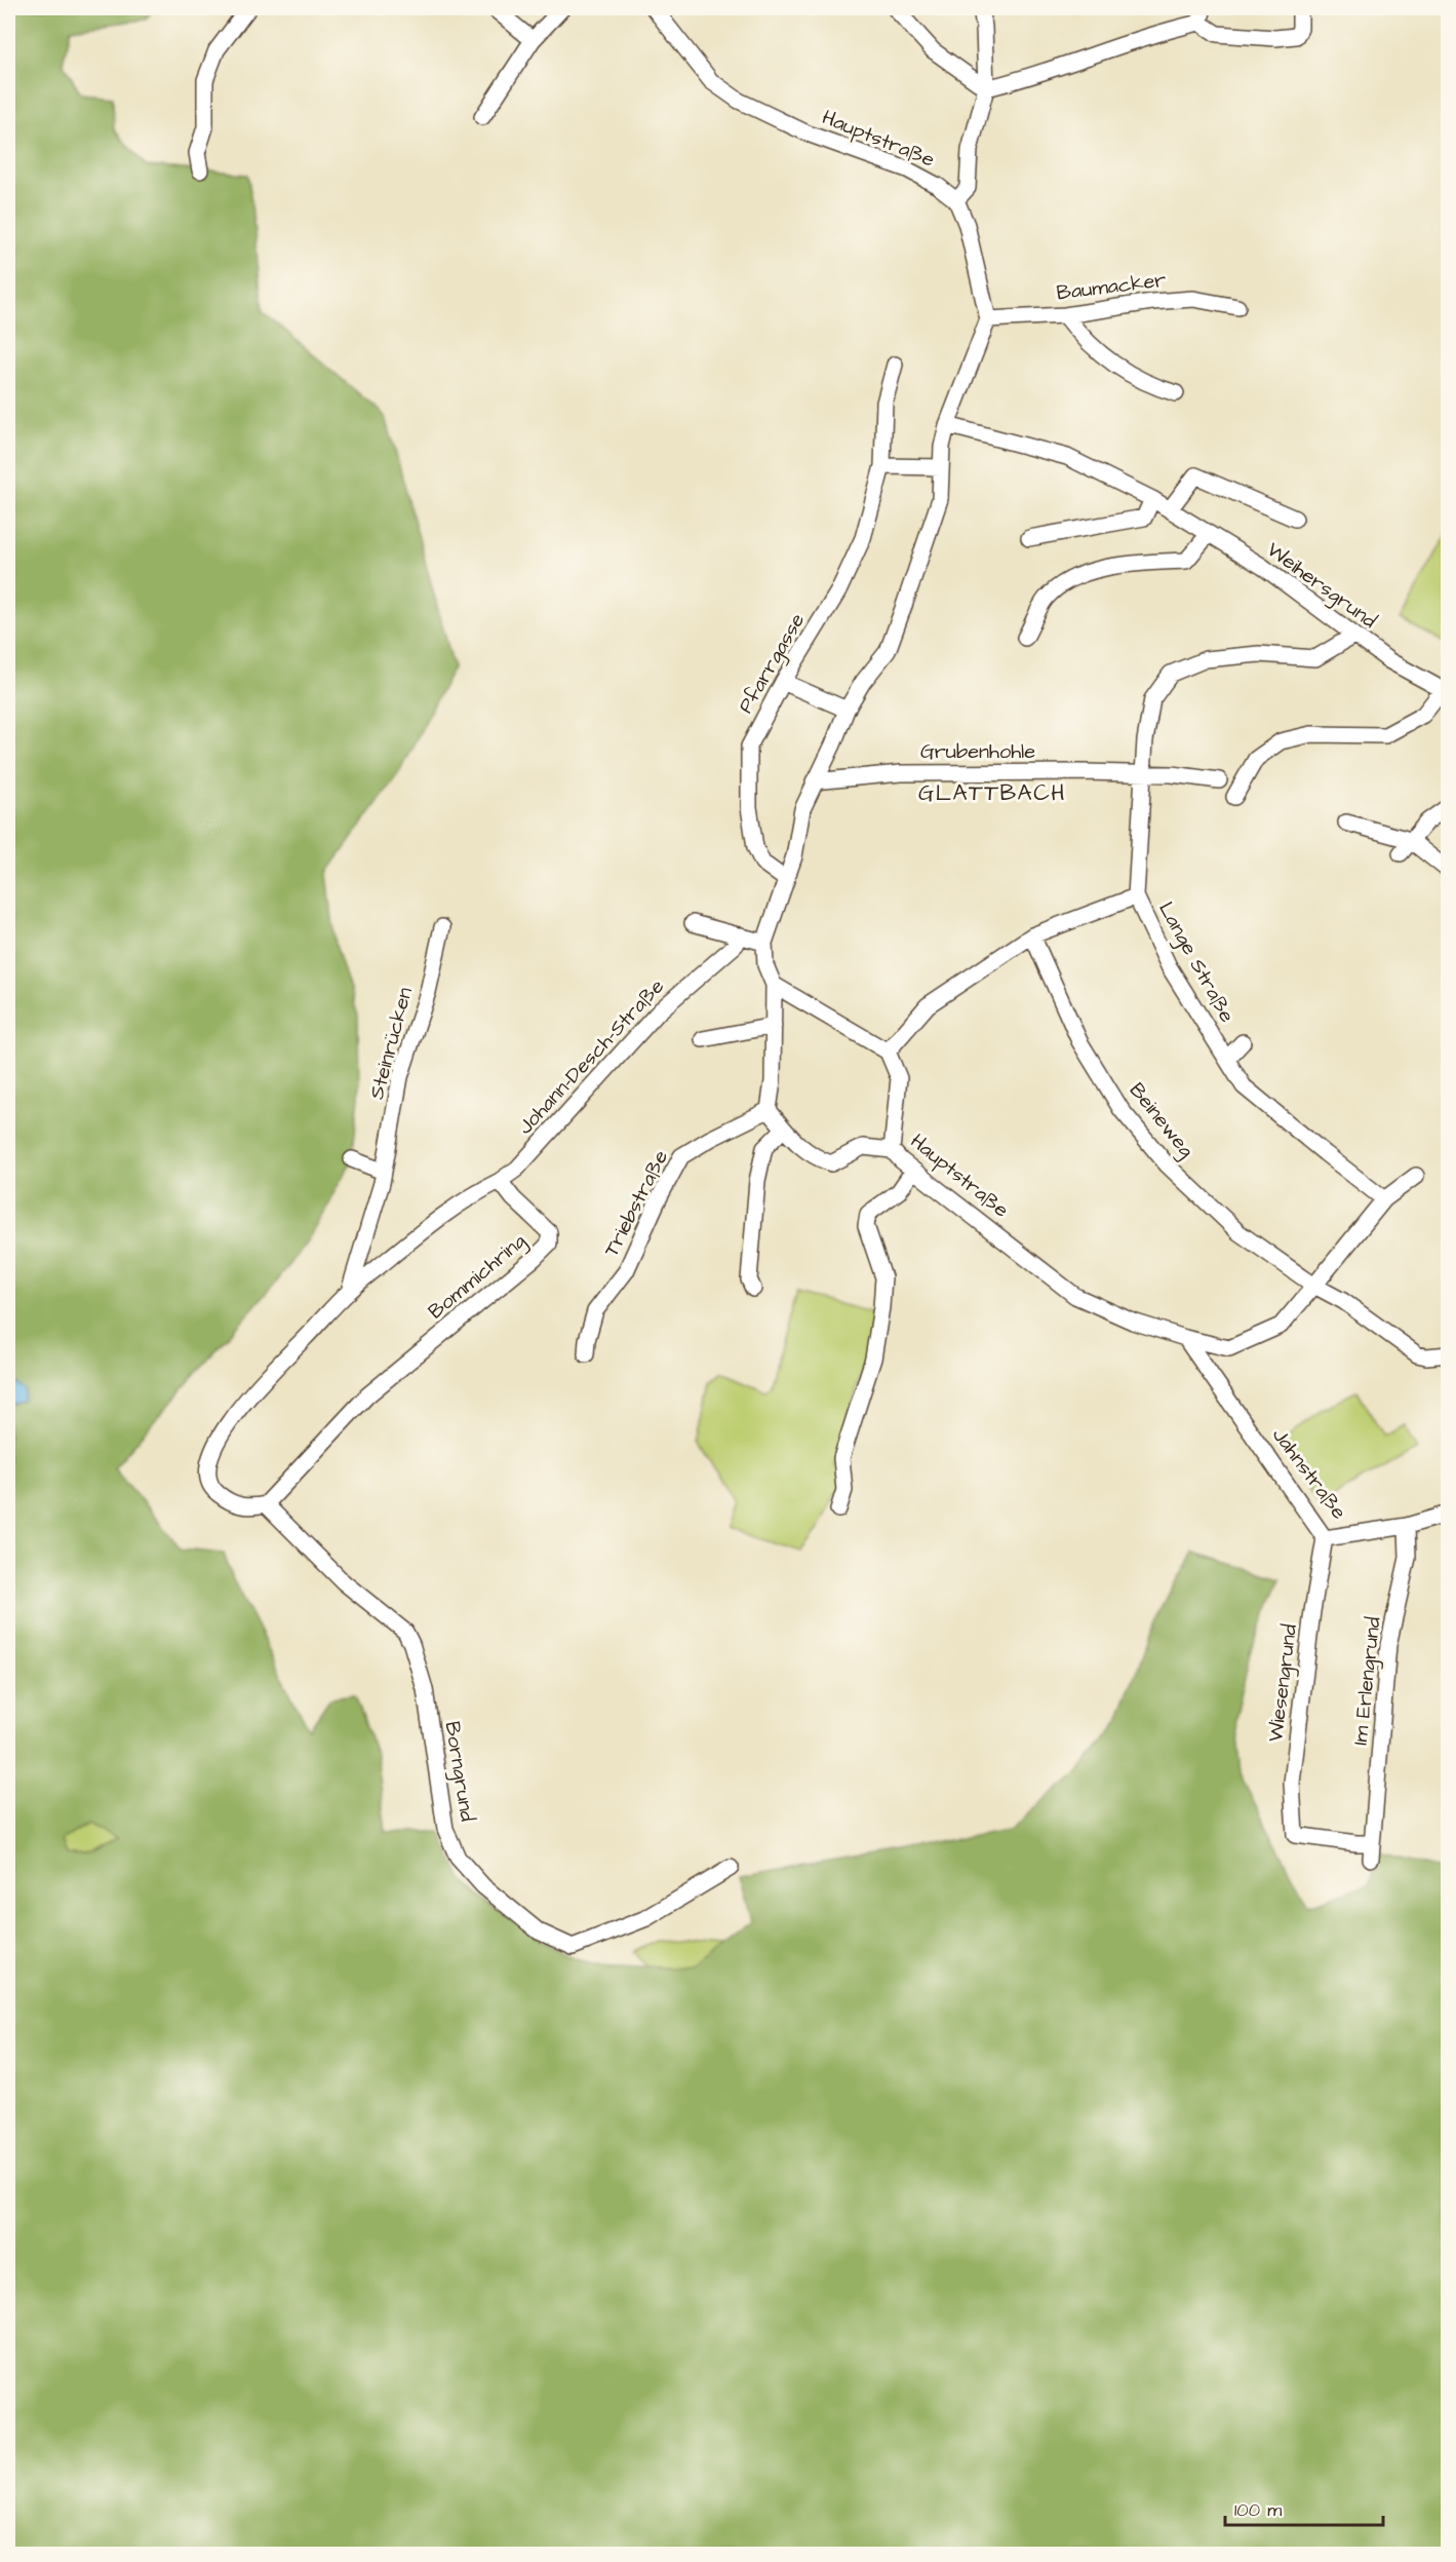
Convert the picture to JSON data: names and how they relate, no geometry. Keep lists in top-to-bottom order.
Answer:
{
  "streets": {
    "street": [
      "Hauptstraße",
      "Baumacker",
      "Weihersgrund",
      "Pfarrgasse",
      "Grubenhohle",
      "Lange Straße",
      "Steinrücken",
      "Johann-Desch-Straße",
      "Beineweg",
      "Triebstraße",
      "Bommichring",
      "Jahnstraße",
      "Im Erlengrund",
      "Wiesengrund",
      "Borngrund"
    ]
  },
  "crossings": [
    ["Hauptstraße", "Lange Straße"],
    ["Hauptstraße", "Beineweg"],
    ["Hauptstraße", "Jahnstraße"],
    ["Weihersgrund", "Lange Straße"],
    ["Grubenhohle", "Lange Straße"],
    ["Johann-Desch-Straße", "Bommichring"],
    ["Bommichring", "Borngrund"],
    ["Jahnstraße", "Im Erlengrund"],
    ["Jahnstraße", "Wiesengrund"],
    ["Im Erlengrund", "Wiesengrund"]
  ],
  "districts": ["GLATTBACH"],
  "scale_bar": "100 m"
}
